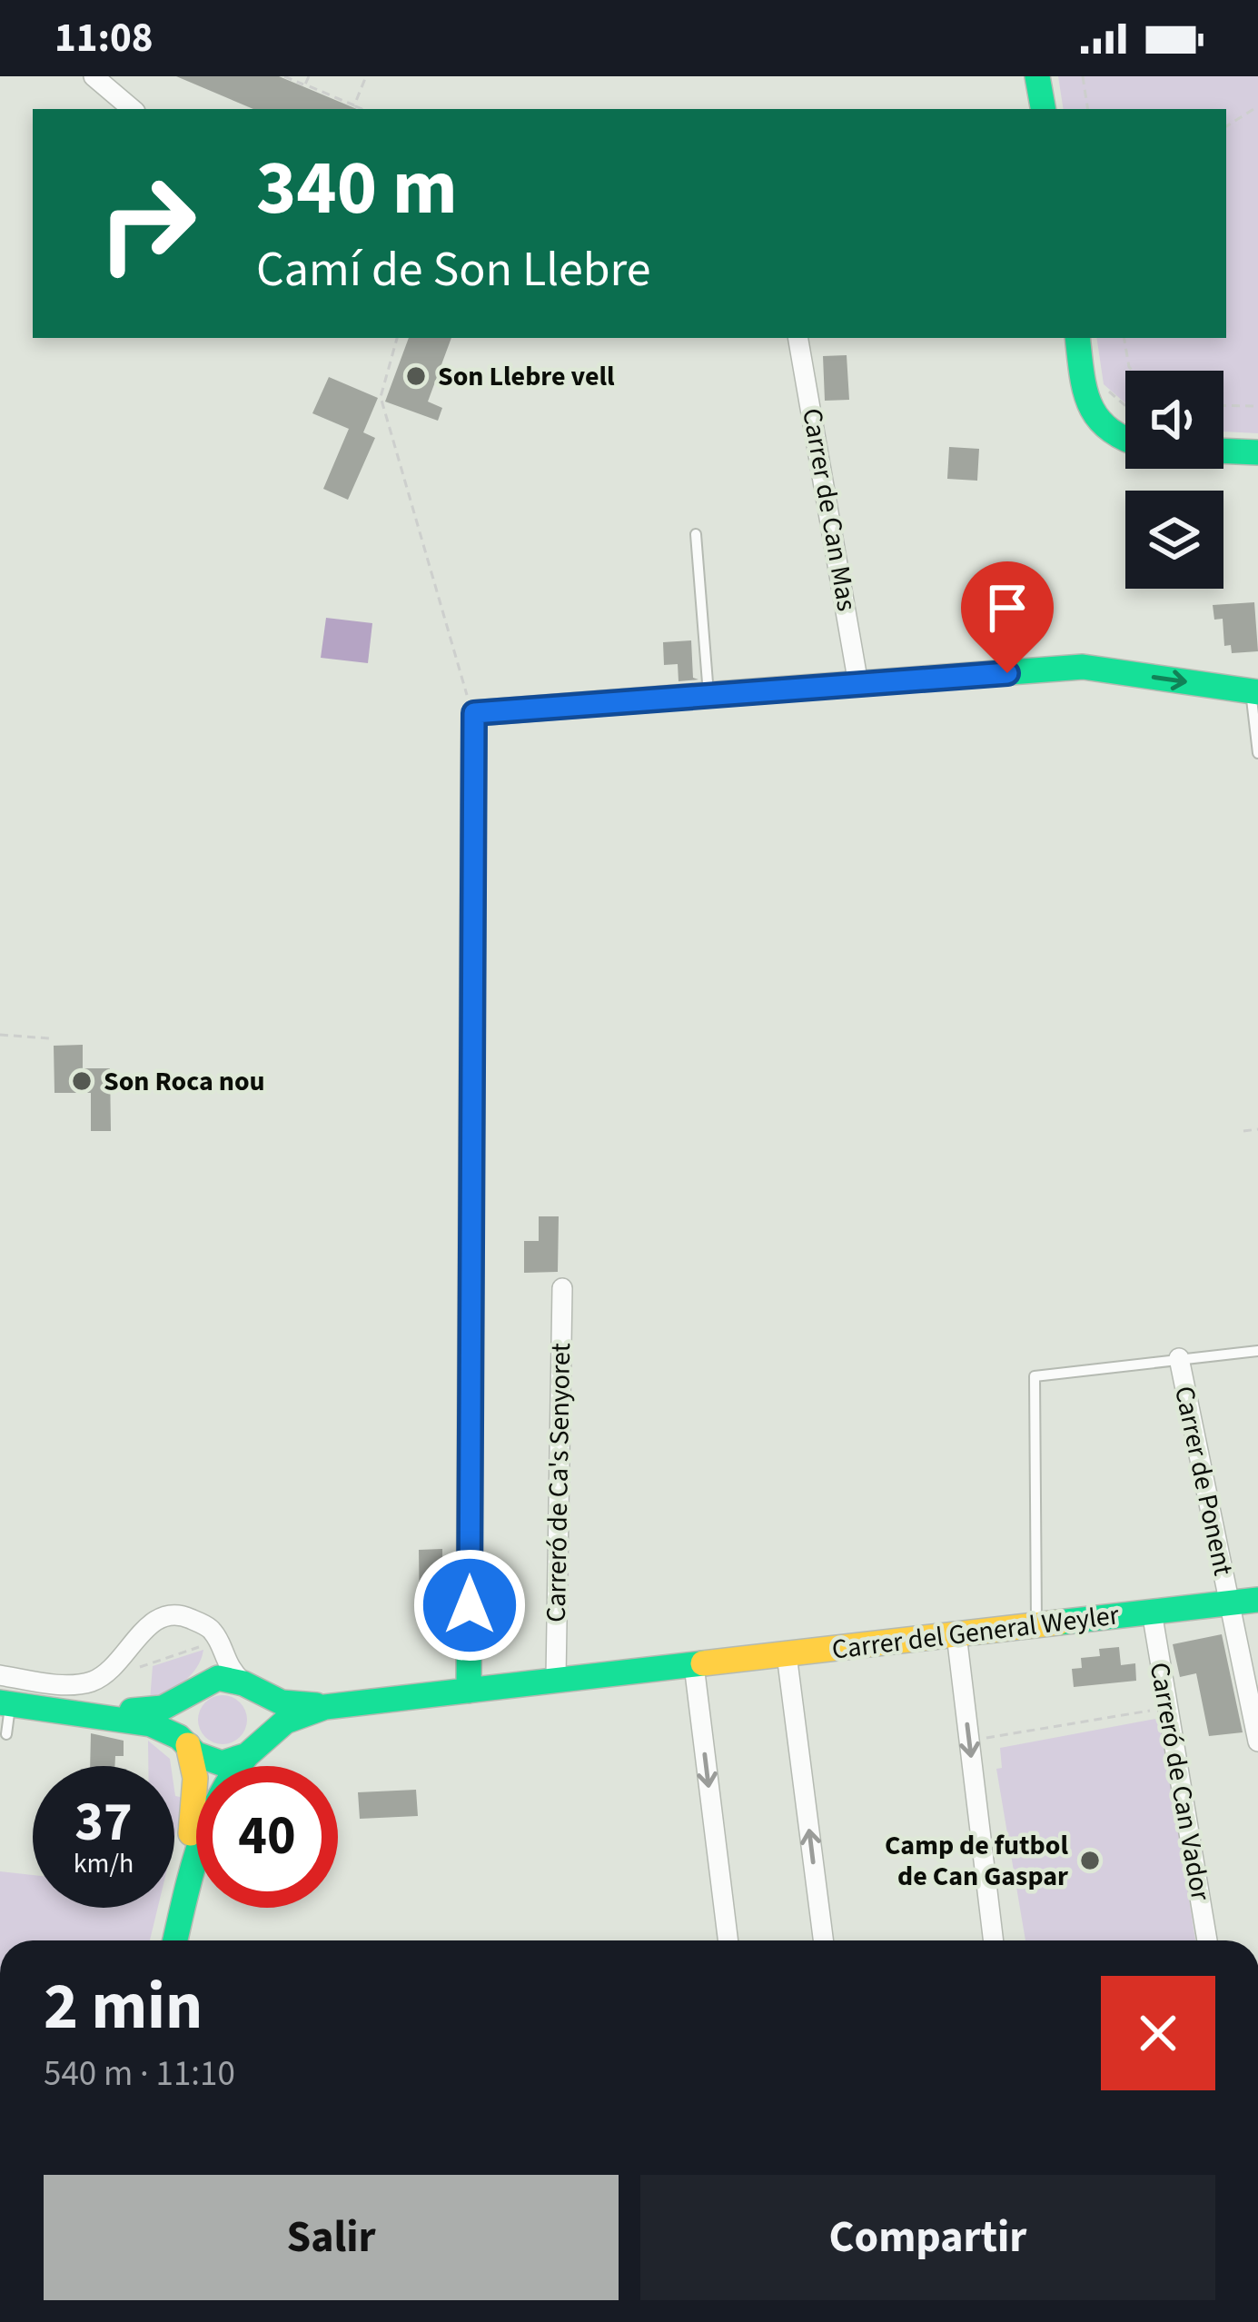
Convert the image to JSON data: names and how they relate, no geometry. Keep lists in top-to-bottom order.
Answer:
{
  "streets": {
    "main road": ["Carrer del General Weyler"],
    "street": [
      "Carrer de Can Mas",
      "Carrer de Ponent",
      "Carreró de Ca's Senyoret",
      "Carreró de Can Vador"
    ]
  },
  "crossings": [
    ["Carrer de Ponent", "Carrer del General Weyler"],
    ["Carreró de Ca's Senyoret", "Carrer del General Weyler"],
    ["Carrer del General Weyler", "Carreró de Can Vador"]
  ],
  "places": ["Son Llebre vell", "Son Roca nou", "Camp de futbol de Can Gaspar"],
  "page": {
    "status": "11:08",
    "turn": ["340 m", "Camí de Son Llebre"],
    "speed": "37 km/h",
    "limit": "40",
    "heading": ["2 min", "540 m · 11:10"],
    "buttons": ["Salir", "Compartir"]
  }
}
